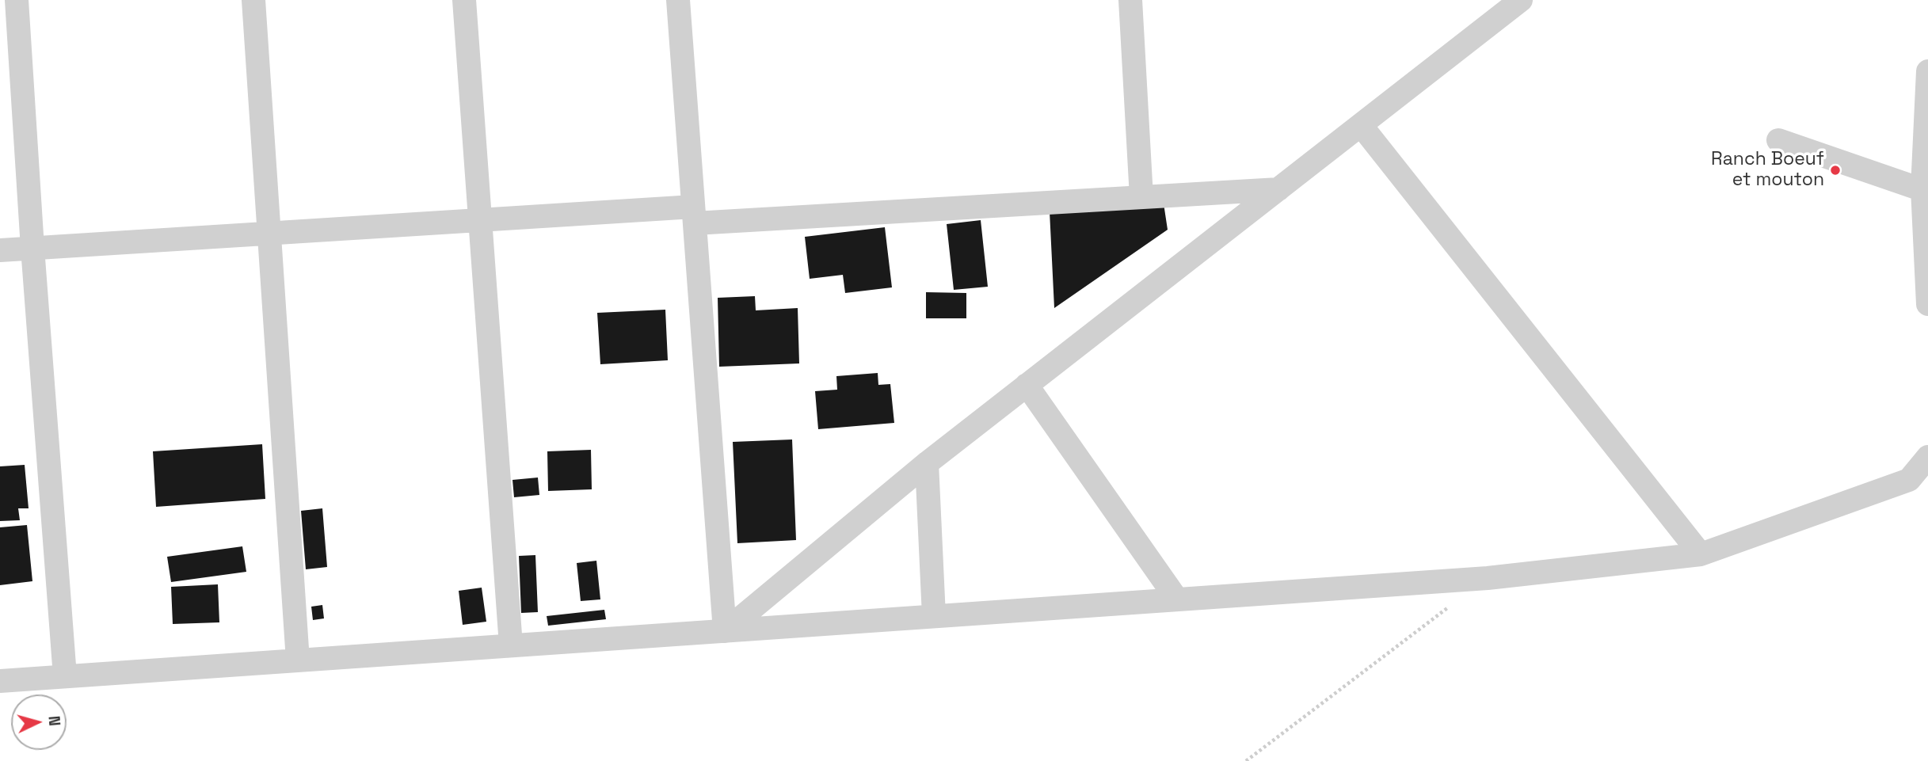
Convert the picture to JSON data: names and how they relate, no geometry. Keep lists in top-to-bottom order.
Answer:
{
  "places": ["Ranch Boeuf et mouton"],
  "north": "right"
}
